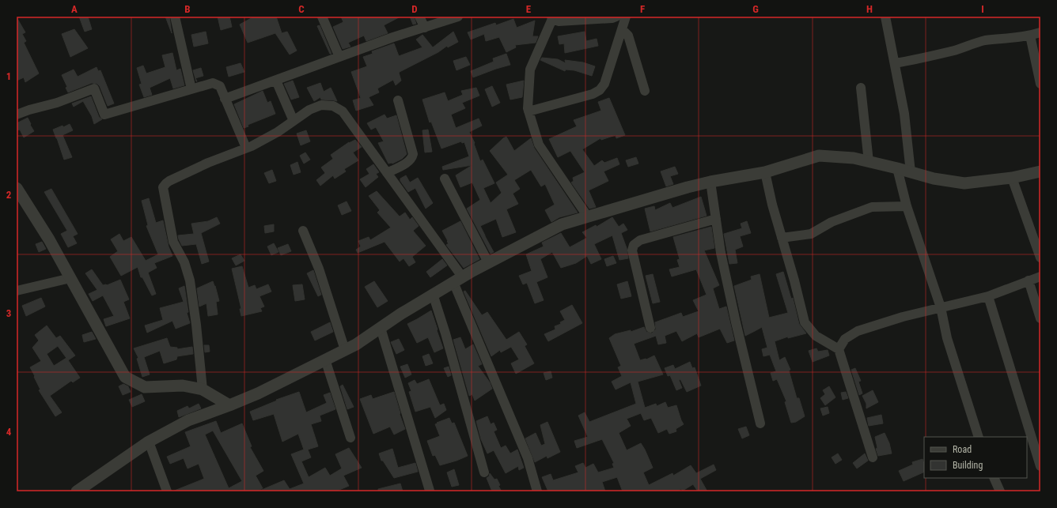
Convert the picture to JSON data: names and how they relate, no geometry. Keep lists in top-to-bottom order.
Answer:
{
  "legend": ["Road", "Building"],
  "grid": {
    "columns": [
      "A",
      "B",
      "C",
      "D",
      "E",
      "F",
      "G",
      "H",
      "I"
    ],
    "rows": [
      "1",
      "2",
      "3",
      "4"
    ]
  }
}
